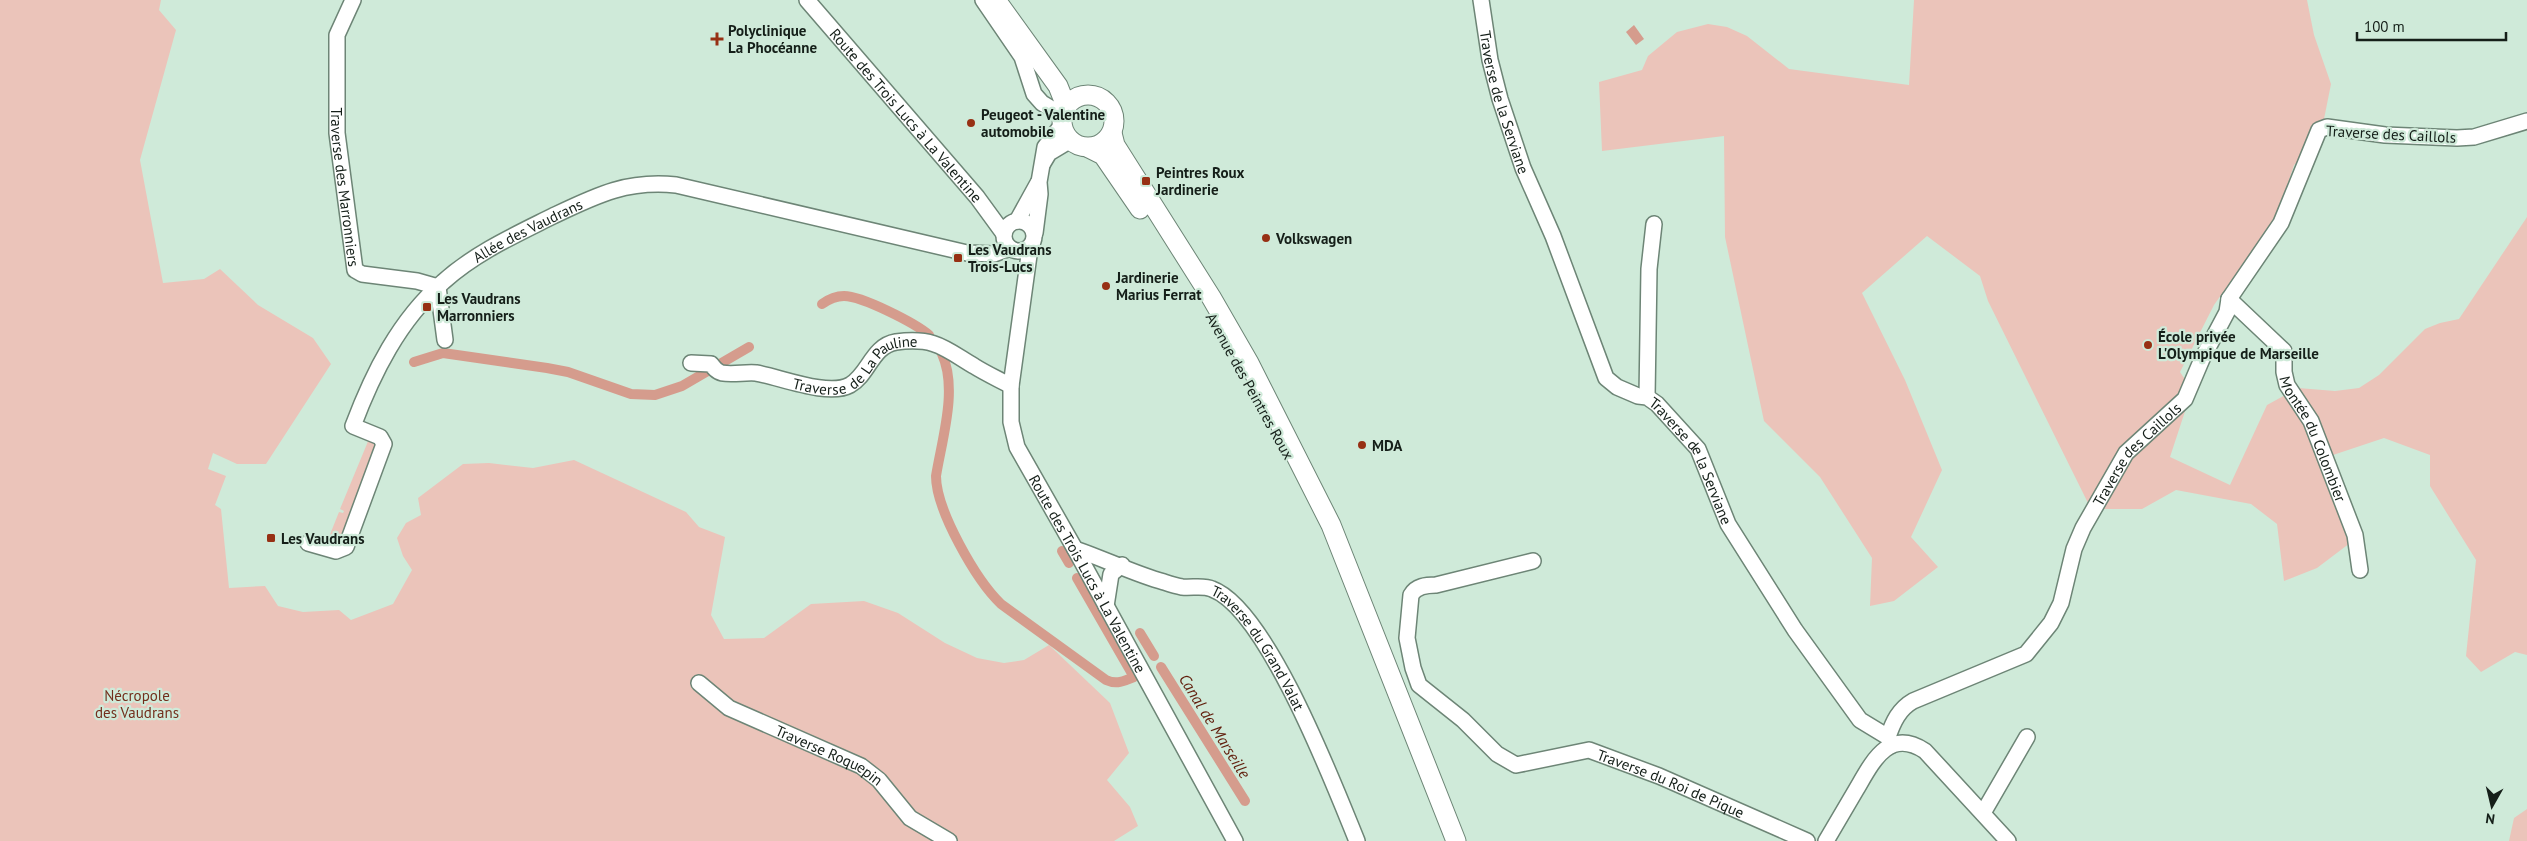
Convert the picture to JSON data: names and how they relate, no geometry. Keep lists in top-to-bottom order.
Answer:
{
  "streets": {
    "main road": ["Avenue des Peintres Roux"],
    "street": [
      "Traverse de la Serviane",
      "Route des Trois Lucs à La Valentine",
      "Traverse des Caillols",
      "Traverse des Marronniers",
      "Allée des Vaudrans",
      "Traverse de La Pauline",
      "Montée du Colombier",
      "Traverse du Grand Valat",
      "Traverse Roquepin",
      "Traverse du Roi de Pique"
    ]
  },
  "crossings": [
    ["Traverse de la Serviane", "Traverse des Caillols"],
    ["Route des Trois Lucs à La Valentine", "Allée des Vaudrans"],
    ["Route des Trois Lucs à La Valentine", "Traverse de La Pauline"],
    ["Route des Trois Lucs à La Valentine", "Traverse du Grand Valat"],
    ["Traverse des Caillols", "Montée du Colombier"],
    ["Traverse des Marronniers", "Allée des Vaudrans"]
  ],
  "water": ["Canal de Marseille"],
  "parks": ["Nécropole des Vaudrans"],
  "places": {
    "health": ["Polyclinique La Phocéanne"],
    "other": [
      "Peugeot - Valentine automobile",
      "Volkswagen",
      "Jardinerie Marius Ferrat",
      "École privée L'Olympique de Marseille",
      "MDA"
    ],
    "transit": [
      "Peintres Roux Jardinerie",
      "Les Vaudrans Trois-Lucs",
      "Les Vaudrans Marronniers",
      "Les Vaudrans"
    ]
  },
  "scale_bar": "100 m",
  "north": "bottom"
}
